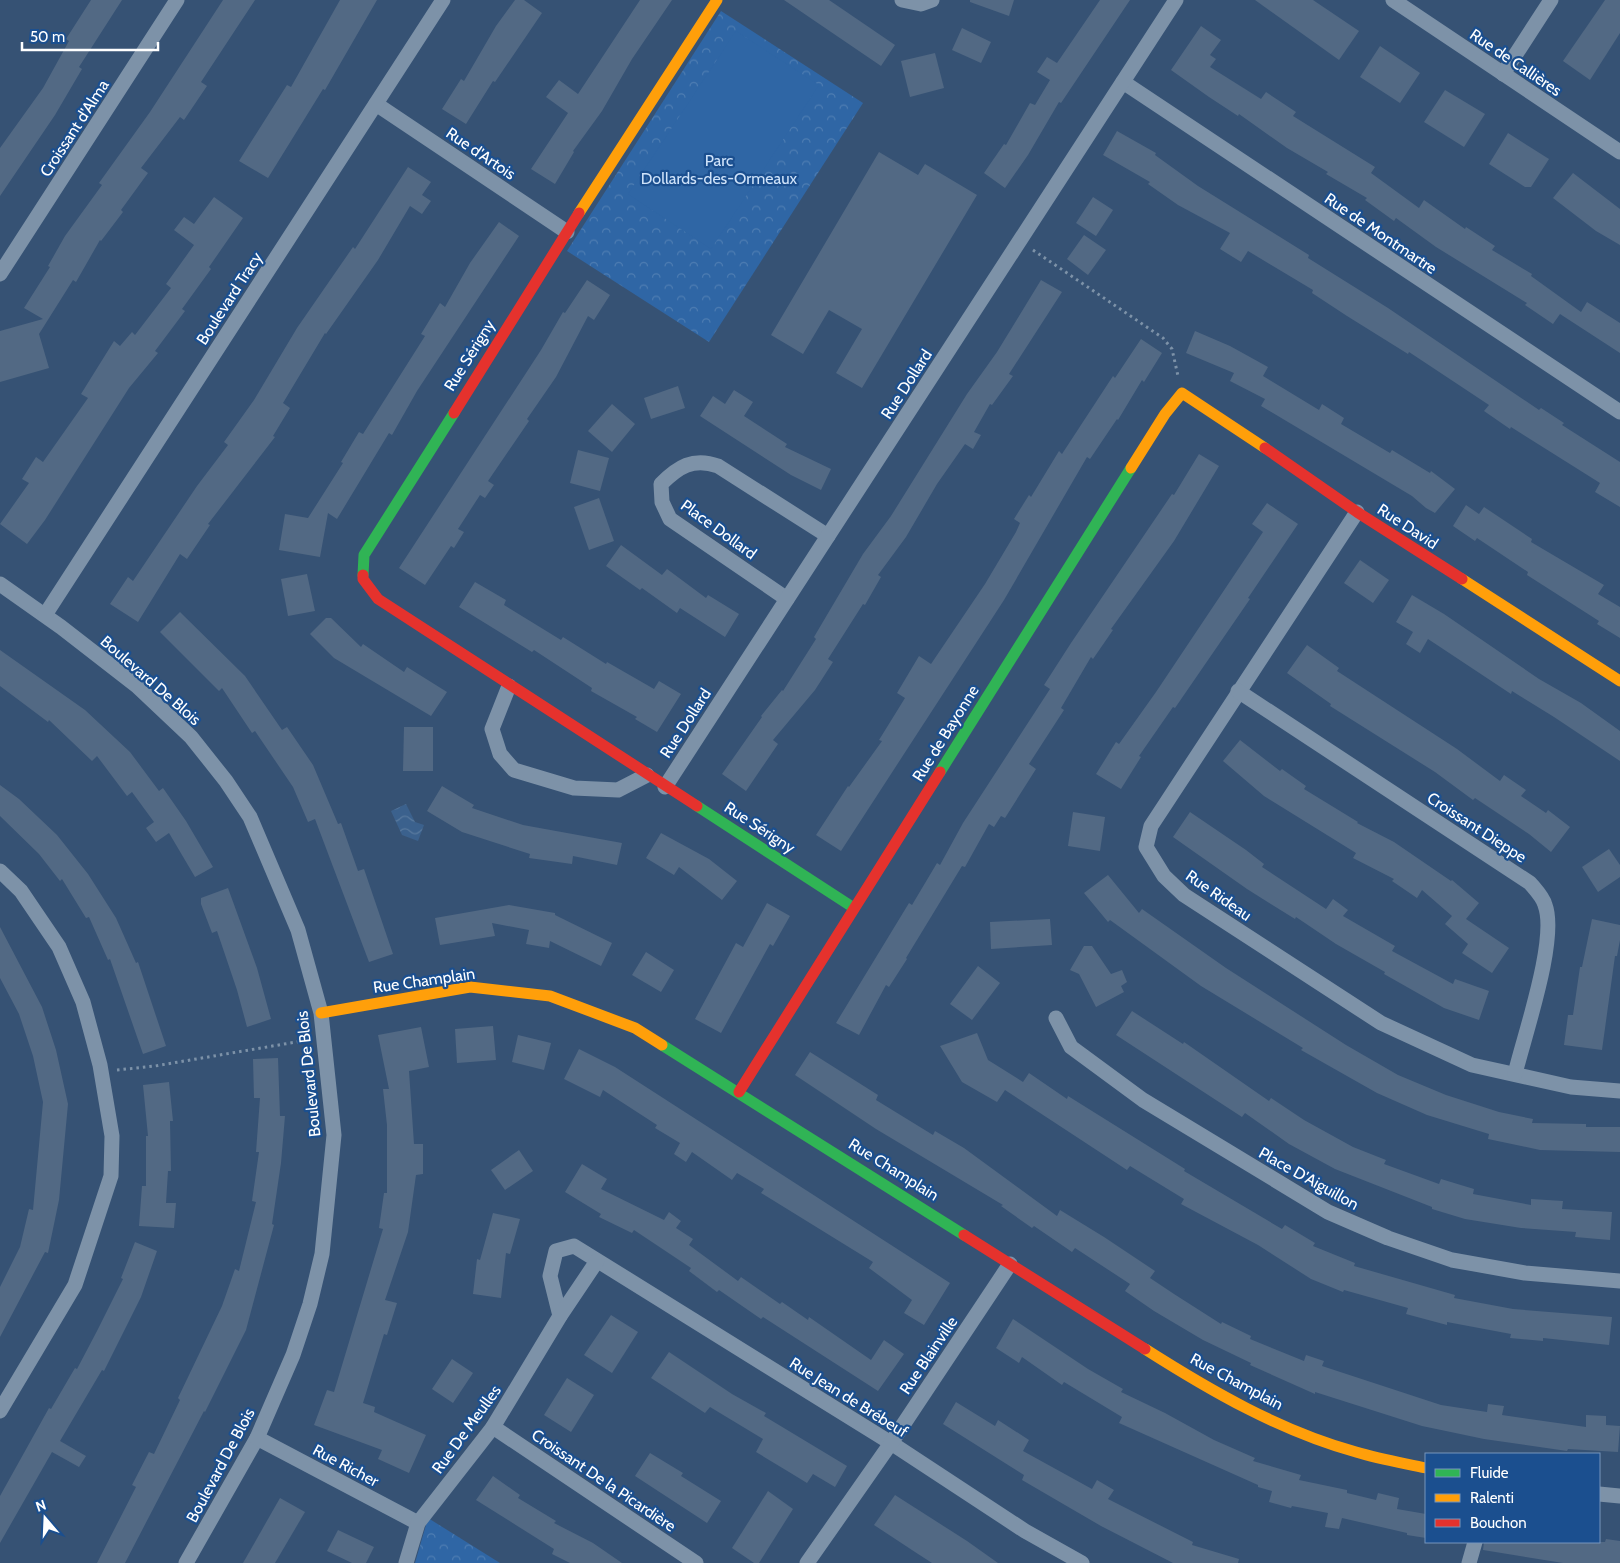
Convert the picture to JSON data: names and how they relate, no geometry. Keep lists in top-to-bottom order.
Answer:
{
  "streets": {
    "street": [
      "Rue de Callières",
      "Croissant d'Alma",
      "Rue d'Artois",
      "Rue de Montmartre",
      "Boulevard Tracy",
      "Rue Sérigny",
      "Rue Dollard",
      "Rue David",
      "Place Dollard",
      "Boulevard De Blois",
      "Rue de Bayonne",
      "Croissant Dieppe",
      "Rue Rideau",
      "Rue Champlain",
      "Place D'Aiguillon",
      "Rue Blainville",
      "Rue Jean de Brébeuf",
      "Rue De Meulles",
      "Rue Richer",
      "Croissant De la Picardière"
    ]
  },
  "crossings": [
    ["Rue d'Artois", "Boulevard Tracy"],
    ["Rue d'Artois", "Rue Sérigny"],
    ["Rue de Montmartre", "Rue Dollard"],
    ["Boulevard Tracy", "Boulevard De Blois"],
    ["Rue Sérigny", "Rue Dollard"],
    ["Rue Sérigny", "Rue de Bayonne"],
    ["Rue Dollard", "Place Dollard"],
    ["Rue David", "Rue de Bayonne"],
    ["Rue David", "Rue Rideau"],
    ["Boulevard De Blois", "Rue Champlain"],
    ["Boulevard De Blois", "Rue Richer"],
    ["Rue de Bayonne", "Rue Champlain"],
    ["Croissant Dieppe", "Rue Rideau"],
    ["Rue Champlain", "Rue Blainville"],
    ["Rue Blainville", "Rue Jean de Brébeuf"],
    ["Rue Jean de Brébeuf", "Rue De Meulles"],
    ["Rue De Meulles", "Rue Richer"],
    ["Rue De Meulles", "Croissant De la Picardière"]
  ],
  "parks": ["Parc Dollards-des-Ormeaux"],
  "legend": ["Fluide", "Ralenti", "Bouchon"],
  "scale_bar": "50 m",
  "north": "top"
}
